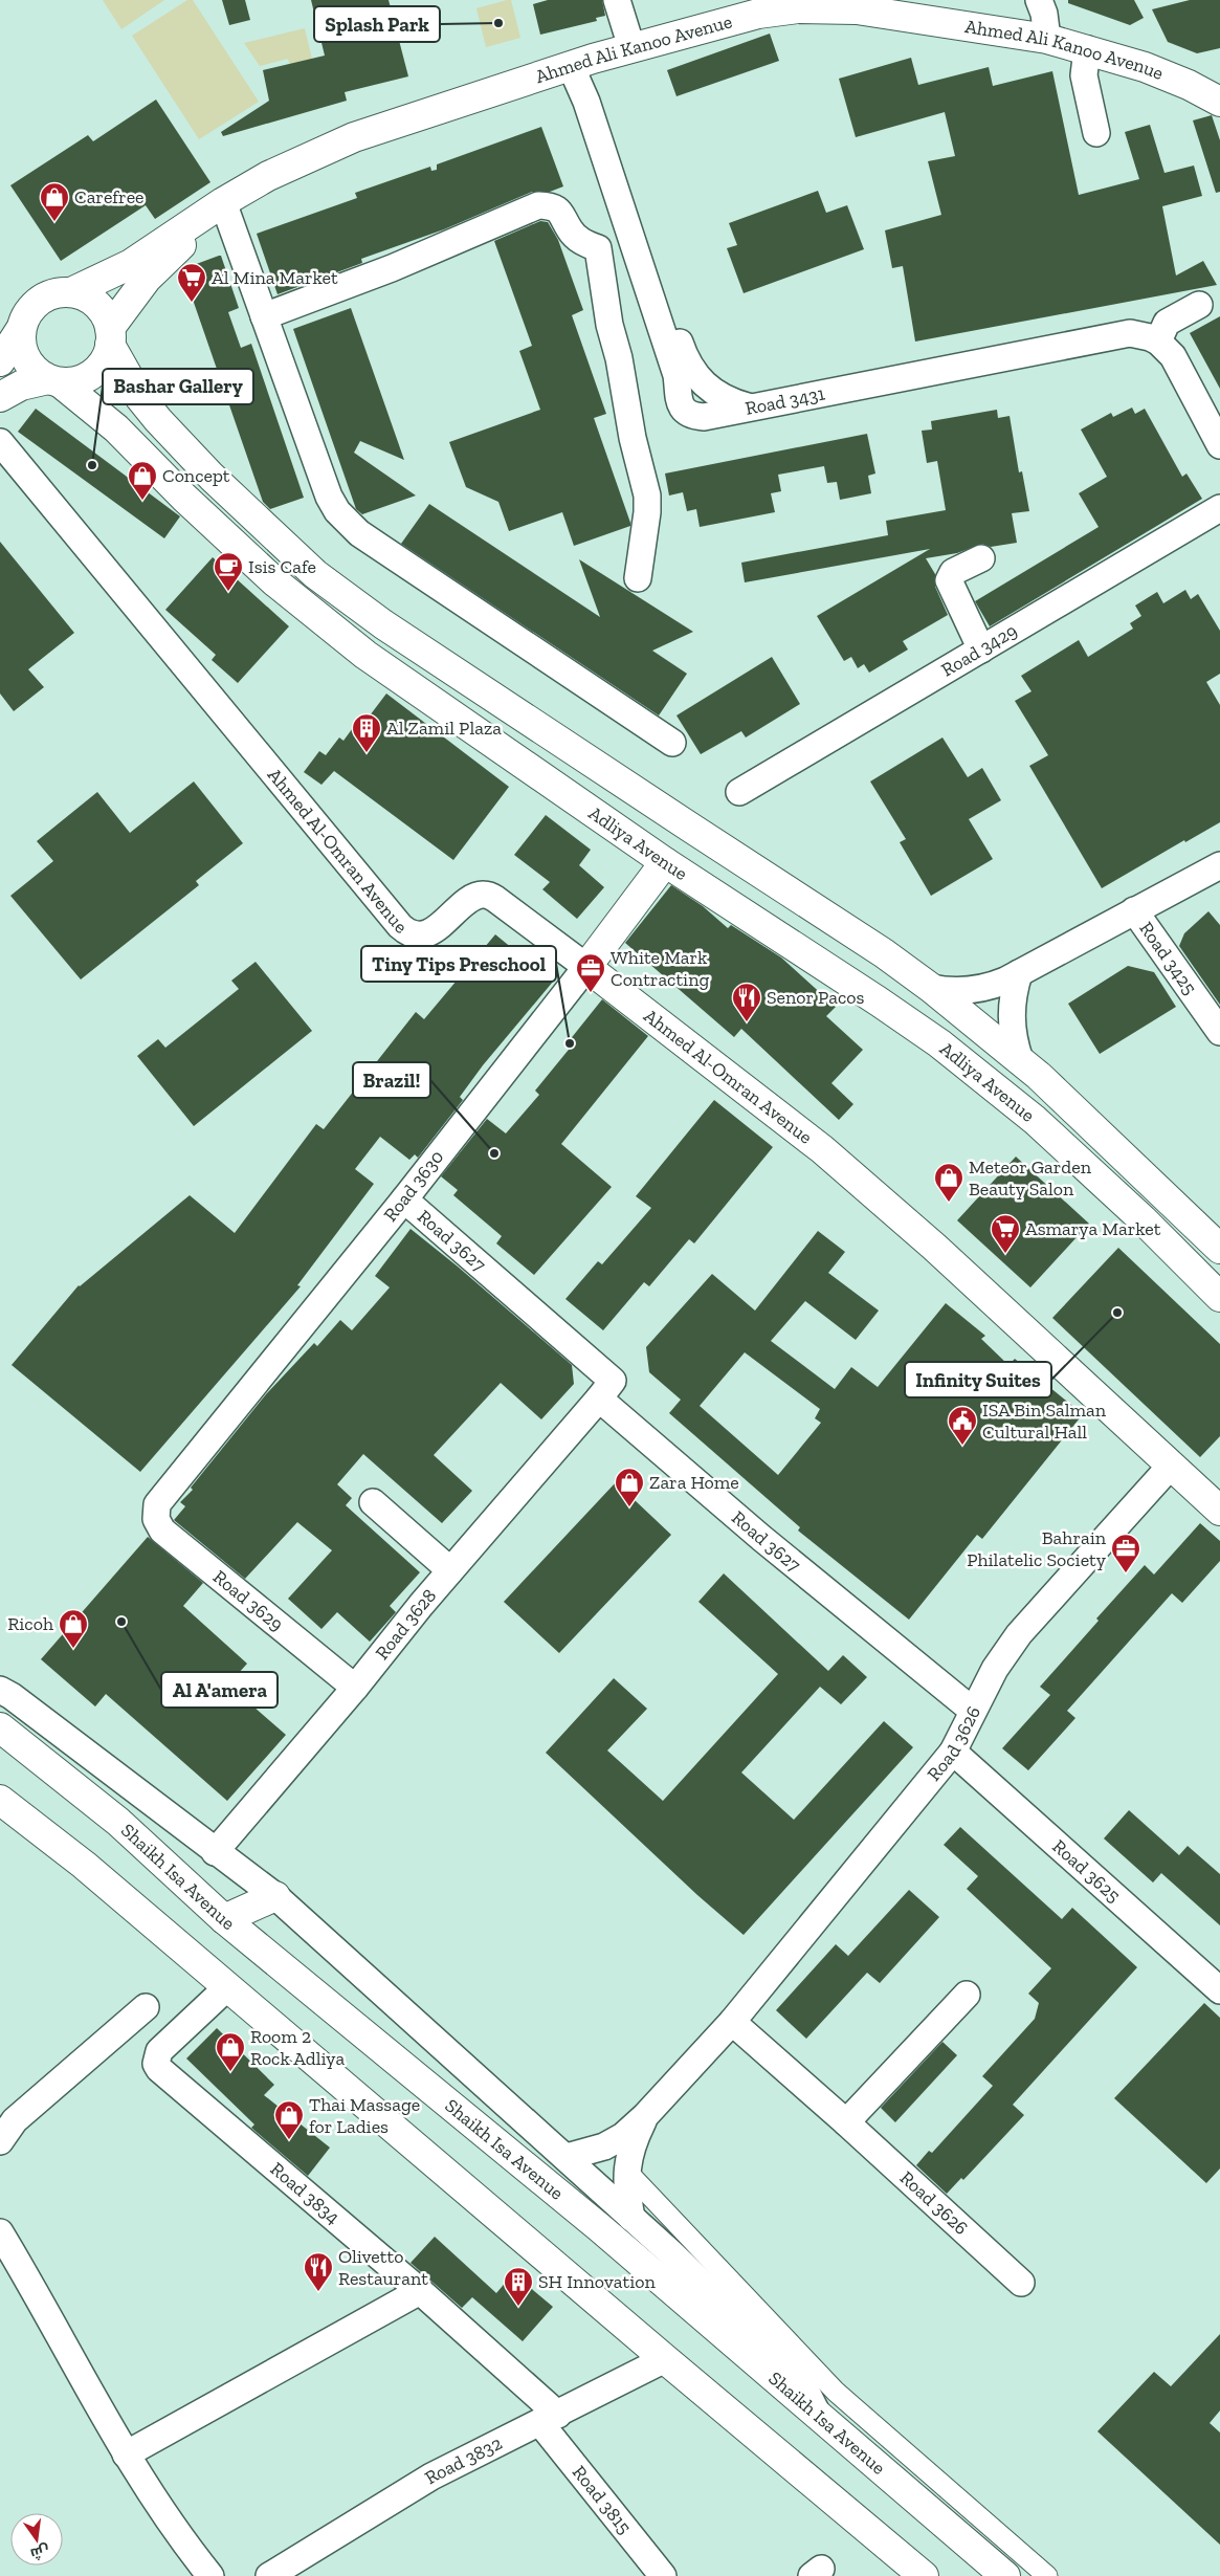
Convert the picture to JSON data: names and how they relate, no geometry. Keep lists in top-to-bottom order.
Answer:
{
  "streets": {
    "main road": [
      "Ahmed Ali Kanoo Avenue",
      "Adliya Avenue",
      "Ahmed Al-Omran Avenue",
      "Road 3630",
      "Shaikh Isa Avenue"
    ],
    "street": [
      "Road 3431",
      "Road 3429",
      "Road 3425",
      "Road 3627",
      "Road 3629",
      "Road 3628",
      "Road 3626",
      "Road 3625",
      "Road 3834",
      "Road 3832",
      "Road 3815"
    ]
  },
  "crossings": [
    ["Ahmed Ali Kanoo Avenue", "Road 3431"],
    ["Ahmed Ali Kanoo Avenue", "Adliya Avenue"],
    ["Adliya Avenue", "Road 3425"],
    ["Adliya Avenue", "Road 3630"],
    ["Ahmed Al-Omran Avenue", "Road 3630"],
    ["Ahmed Al-Omran Avenue", "Road 3626"],
    ["Road 3630", "Road 3627"],
    ["Road 3630", "Road 3629"],
    ["Road 3627", "Road 3628"],
    ["Road 3627", "Road 3626"],
    ["Road 3629", "Road 3628"],
    ["Road 3626", "Road 3625"],
    ["Road 3834", "Road 3832"],
    ["Road 3834", "Road 3815"],
    ["Road 3832", "Road 3815"]
  ],
  "places": {
    "other": [
      "Splash Park",
      "Bashar Gallery",
      "Tiny Tips Preschool",
      "Brazil!",
      "Infinity Suites",
      "Al A'amera"
    ],
    "shop": [
      "Carefree",
      "Concept",
      "Meteor Garden Beauty Salon",
      "Zara Home",
      "Ricoh",
      "Room 2 Rock Adliya",
      "Thai Massage for Ladies"
    ],
    "supermarket": ["Al Mina Market", "Asmarya Market"],
    "cafe": ["Isis Cafe"],
    "building": ["Al Zamil Plaza", "SH Innovation"],
    "office": ["White Mark Contracting", "Bahrain Philatelic Society"],
    "restaurant": ["Senor Pacos", "Olivetto Restaurant"],
    "public building": ["ISA Bin Salman Cultural Hall"]
  },
  "north": "bottom"
}
